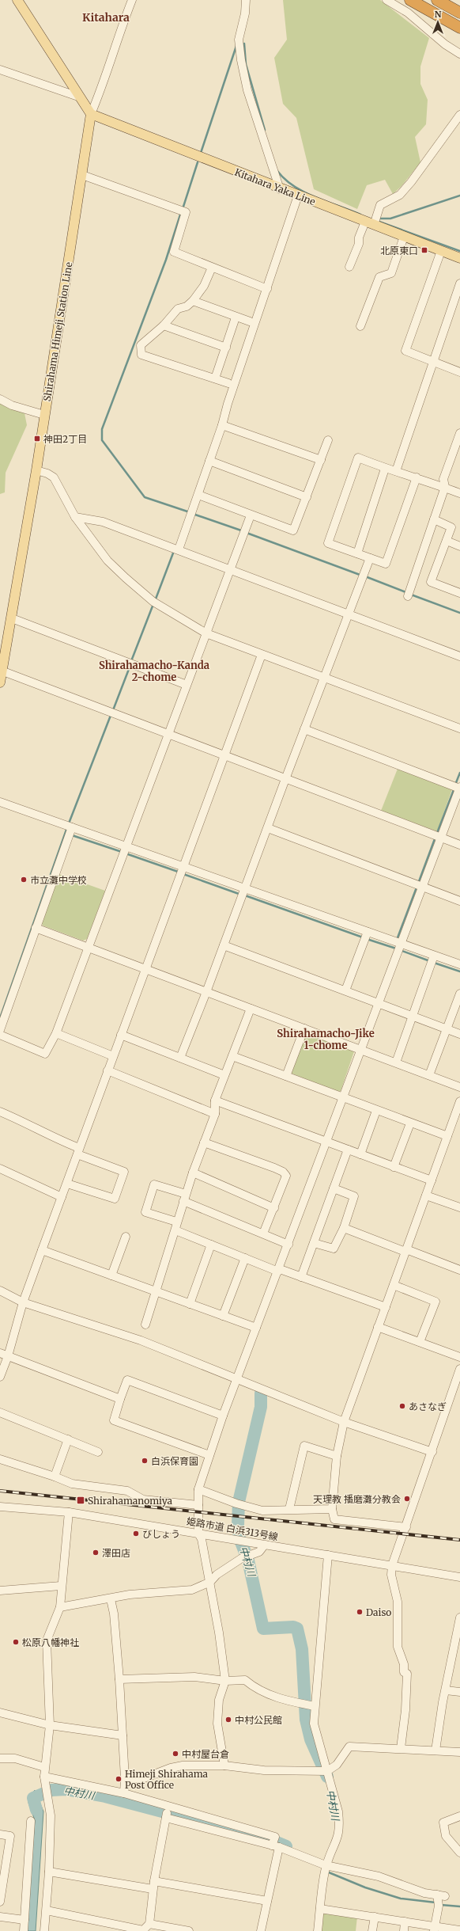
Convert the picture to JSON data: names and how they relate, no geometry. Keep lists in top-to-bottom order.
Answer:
{
  "streets": {
    "main road": ["Kitahara Yaka Line", "Shirahama Himeji Station Line"],
    "street": ["姫路市道 白浜313号線"]
  },
  "crossings": [
    ["Kitahara Yaka Line", "Shirahama Himeji Station Line"]
  ],
  "districts": ["Kitahara", "Shirahamacho-Kanda 2-chome", "Shirahamacho-Jike 1-chome"],
  "water": ["中村川"],
  "places": {
    "transit": ["北原東口", "神田2丁目", "Shirahamanomiya"],
    "other": [
      "市立灘中学校",
      "あさなぎ",
      "白浜保育園",
      "天理教 播磨灘分教会",
      "びしょう",
      "澤田店",
      "Daiso",
      "松原八幡神社",
      "中村公民館",
      "中村屋台倉",
      "Himeji Shirahama Post Office"
    ]
  },
  "north": "top"
}
